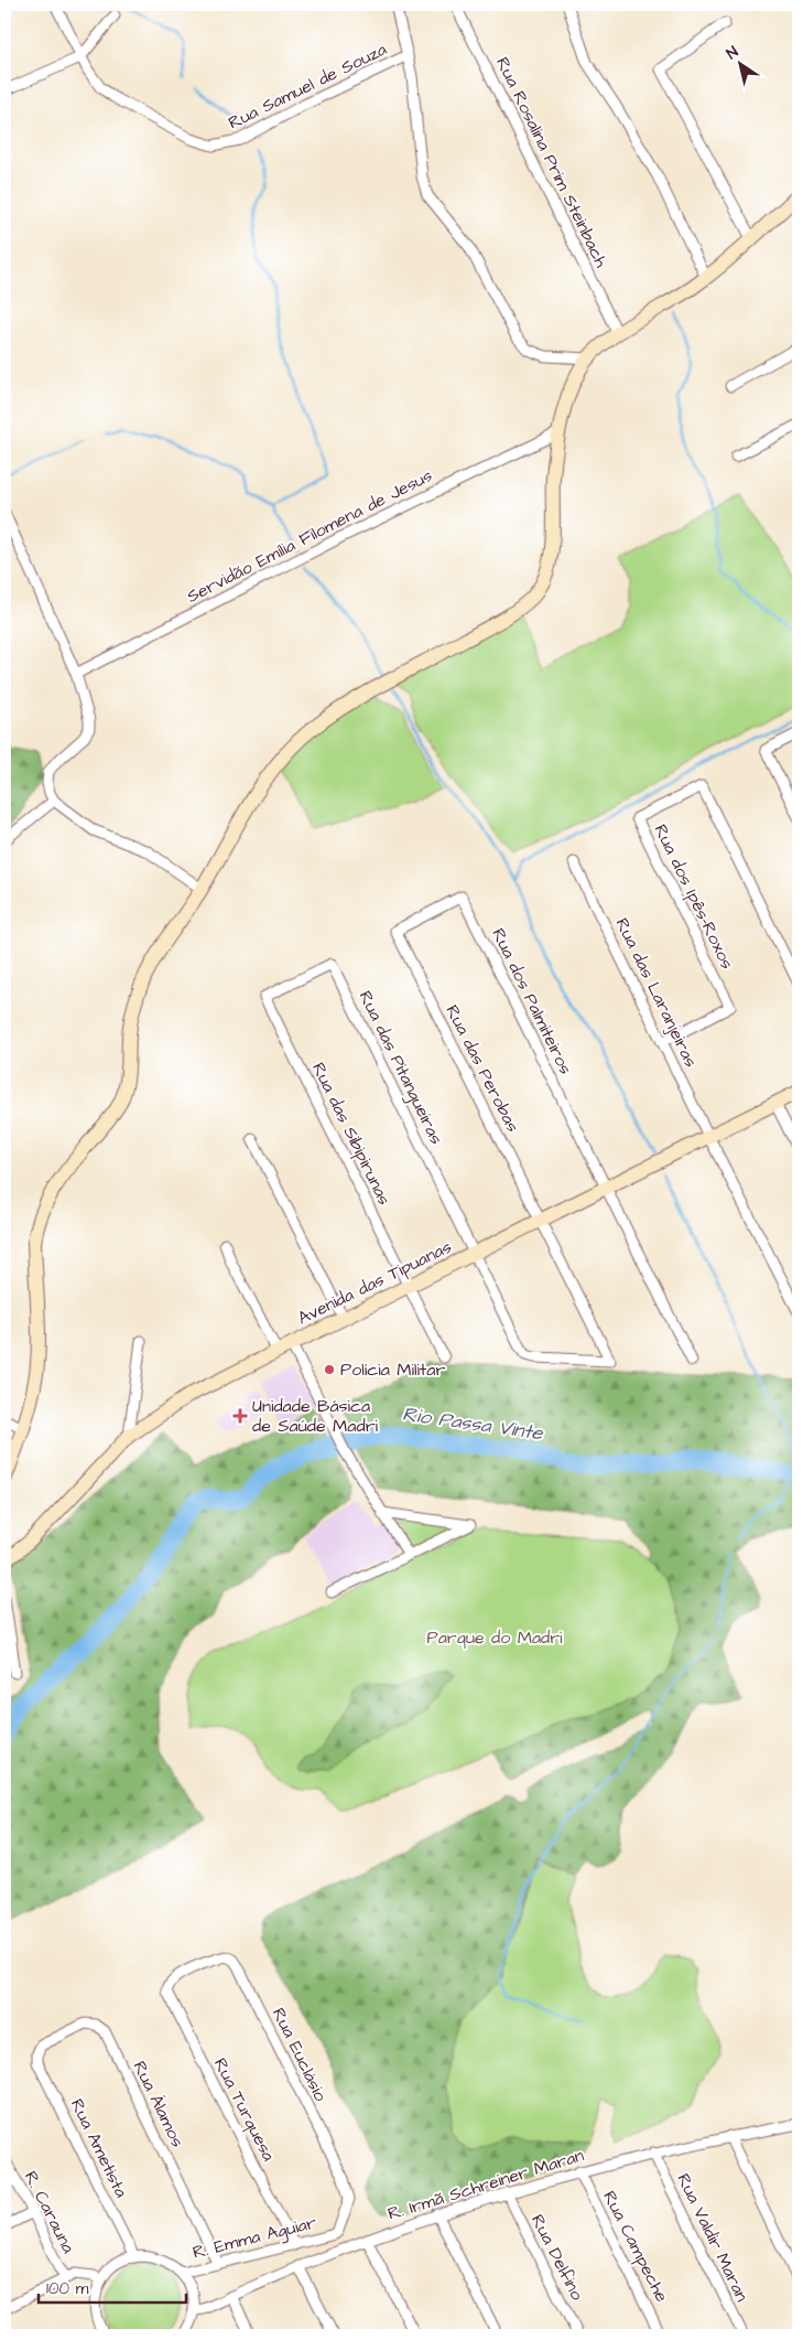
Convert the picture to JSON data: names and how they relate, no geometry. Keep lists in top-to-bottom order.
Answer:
{
  "streets": {
    "main road": ["Avenida das Tipuanas"],
    "street": [
      "Rua Samuel de Souza",
      "Rua Rosalina Prim Steinbach",
      "Servidão Emília Filomena de Jesus",
      "Rua dos Ipês-Roxos",
      "Rua das Laranjeiras",
      "Rua dos Palmiteiros",
      "Rua das Pitangueiras",
      "Rua das Perobas",
      "Rua das Sibipirunas",
      "Rua Euclásio",
      "Rua Álamos",
      "Rua Turquesa",
      "Rua Ametista",
      "R. Irmã Schreiner Maran",
      "R. Carauna",
      "R. Emma Aguiar",
      "Rua Valdir Maran",
      "Rua Campeche",
      "Rua Delfino"
    ]
  },
  "crossings": [
    ["Rua dos Ipês-Roxos", "Rua das Laranjeiras"],
    ["Rua das Laranjeiras", "Avenida das Tipuanas"],
    ["Rua dos Palmiteiros", "Rua das Perobas"],
    ["Rua dos Palmiteiros", "Avenida das Tipuanas"],
    ["Rua das Pitangueiras", "Rua das Perobas"],
    ["Rua das Pitangueiras", "Rua das Sibipirunas"],
    ["Rua das Pitangueiras", "Avenida das Tipuanas"],
    ["Rua das Perobas", "Avenida das Tipuanas"],
    ["Rua das Sibipirunas", "Avenida das Tipuanas"],
    ["Rua Euclásio", "Rua Turquesa"],
    ["Rua Euclásio", "R. Emma Aguiar"],
    ["Rua Álamos", "Rua Ametista"],
    ["Rua Álamos", "R. Emma Aguiar"],
    ["Rua Turquesa", "R. Emma Aguiar"],
    ["R. Irmã Schreiner Maran", "Rua Valdir Maran"],
    ["R. Irmã Schreiner Maran", "Rua Campeche"],
    ["R. Irmã Schreiner Maran", "Rua Delfino"]
  ],
  "water": ["Rio Passa Vinte"],
  "parks": ["Parque do Madri"],
  "places": {
    "other": ["Polícia Militar"],
    "health": ["Unidade Básica de Saúde Madri"]
  },
  "scale_bar": "100 m",
  "north": "top left"
}
